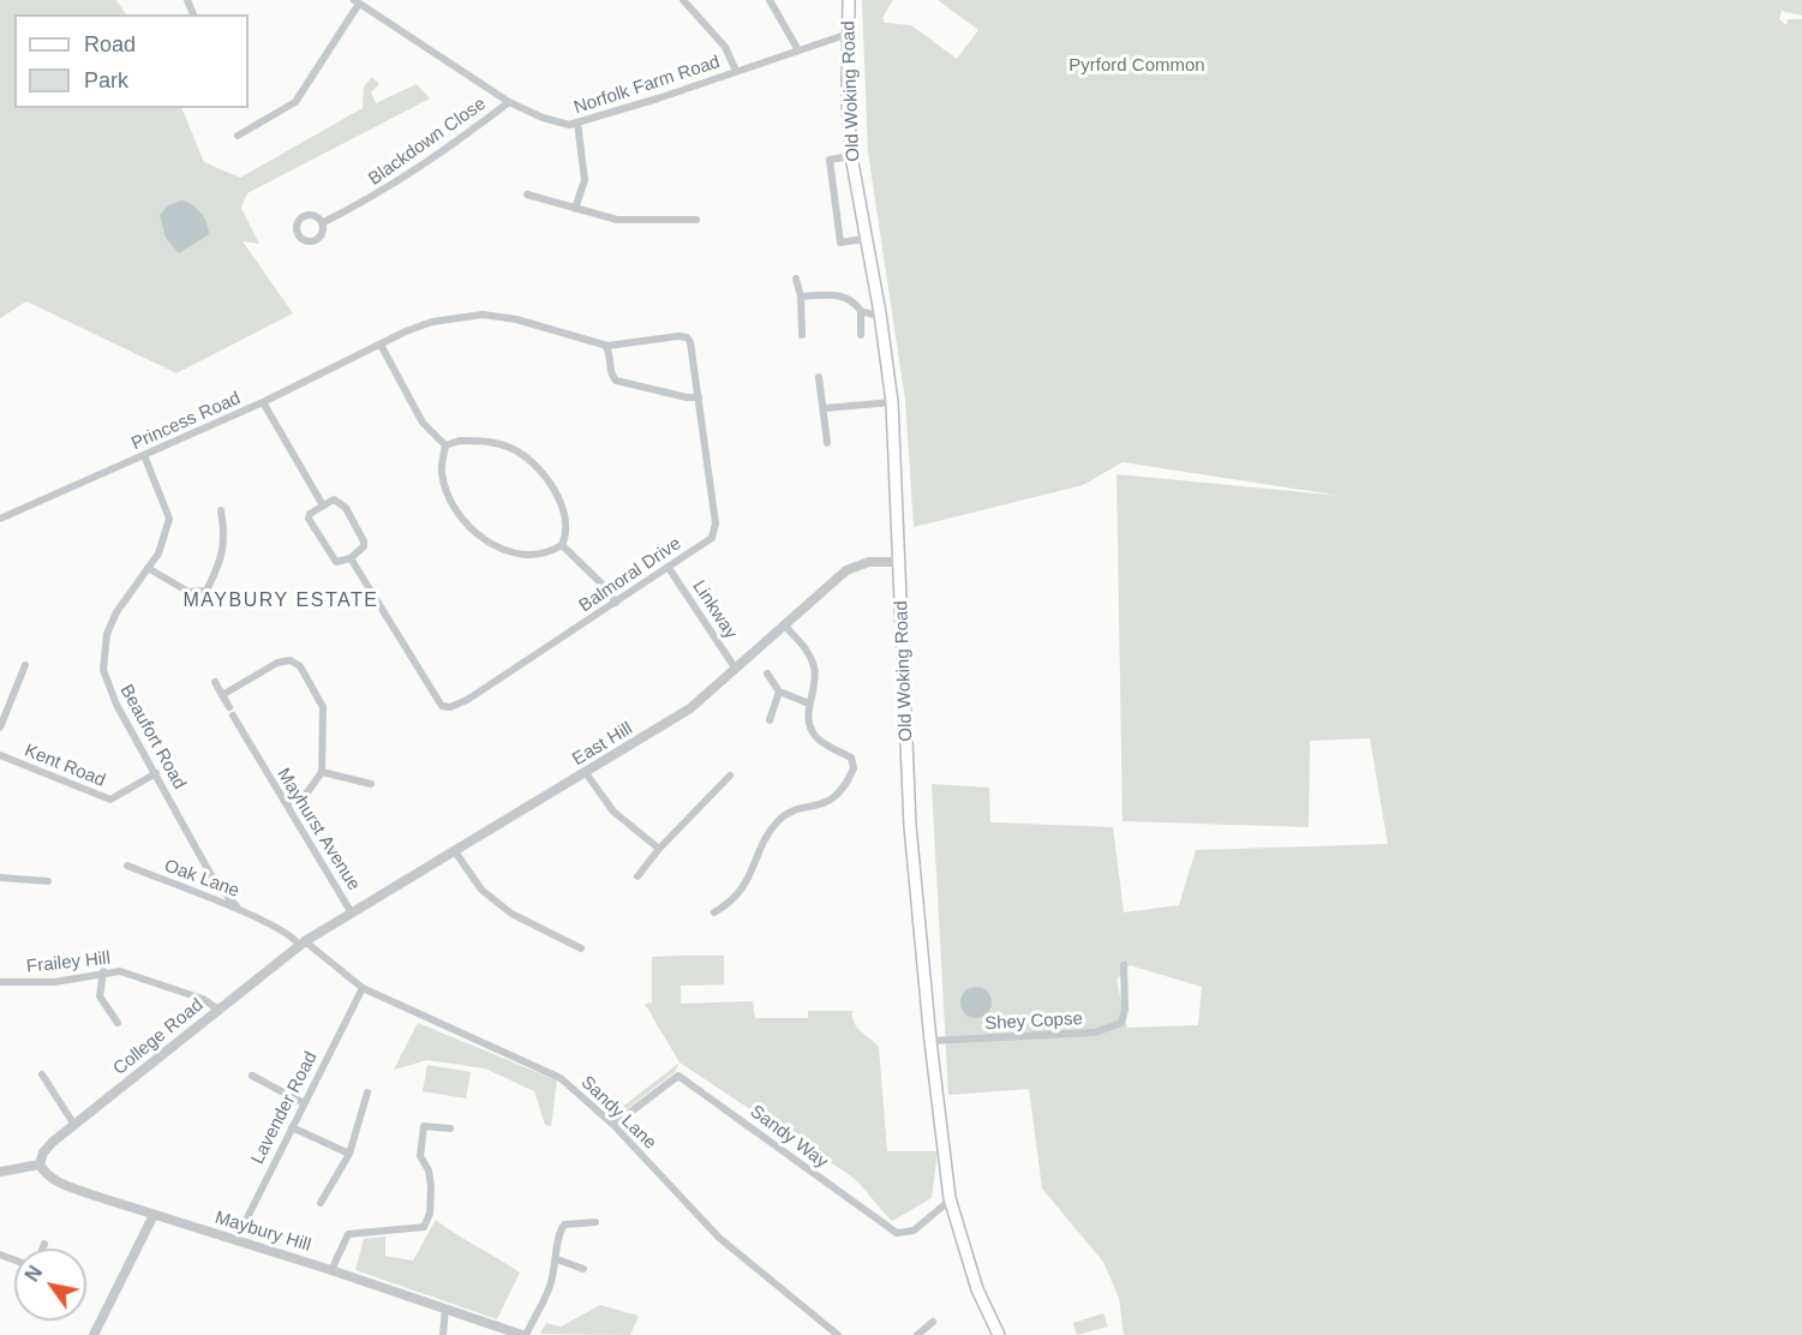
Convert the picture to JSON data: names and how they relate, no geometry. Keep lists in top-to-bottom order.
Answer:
{
  "streets": {
    "main road": ["Old Woking Road"],
    "street": [
      "Norfolk Farm Road",
      "Blackdown Close",
      "Princess Road",
      "Balmoral Drive",
      "Linkway",
      "Beaufort Road",
      "East Hill",
      "Kent Road",
      "Mayhurst Avenue",
      "Oak Lane",
      "Frailey Hill",
      "Shey Copse",
      "College Road",
      "Lavender Road",
      "Sandy Lane",
      "Sandy Way",
      "Maybury Hill"
    ]
  },
  "crossings": [
    ["Norfolk Farm Road", "Old Woking Road"],
    ["Norfolk Farm Road", "Blackdown Close"],
    ["Old Woking Road", "East Hill"],
    ["Old Woking Road", "Shey Copse"],
    ["Old Woking Road", "Sandy Way"],
    ["Princess Road", "Balmoral Drive"],
    ["Princess Road", "Beaufort Road"],
    ["Balmoral Drive", "Linkway"],
    ["Linkway", "East Hill"],
    ["Beaufort Road", "Kent Road"],
    ["Beaufort Road", "Oak Lane"],
    ["East Hill", "Mayhurst Avenue"],
    ["East Hill", "Oak Lane"],
    ["East Hill", "College Road"],
    ["East Hill", "Sandy Lane"],
    ["Oak Lane", "College Road"],
    ["Oak Lane", "Sandy Lane"],
    ["Frailey Hill", "College Road"],
    ["College Road", "Sandy Lane"],
    ["College Road", "Maybury Hill"],
    ["Lavender Road", "Sandy Lane"],
    ["Lavender Road", "Maybury Hill"],
    ["Sandy Lane", "Sandy Way"]
  ],
  "districts": ["MAYBURY ESTATE"],
  "parks": ["Pyrford Common"],
  "legend": ["Road", "Park"],
  "north": "top left"
}
